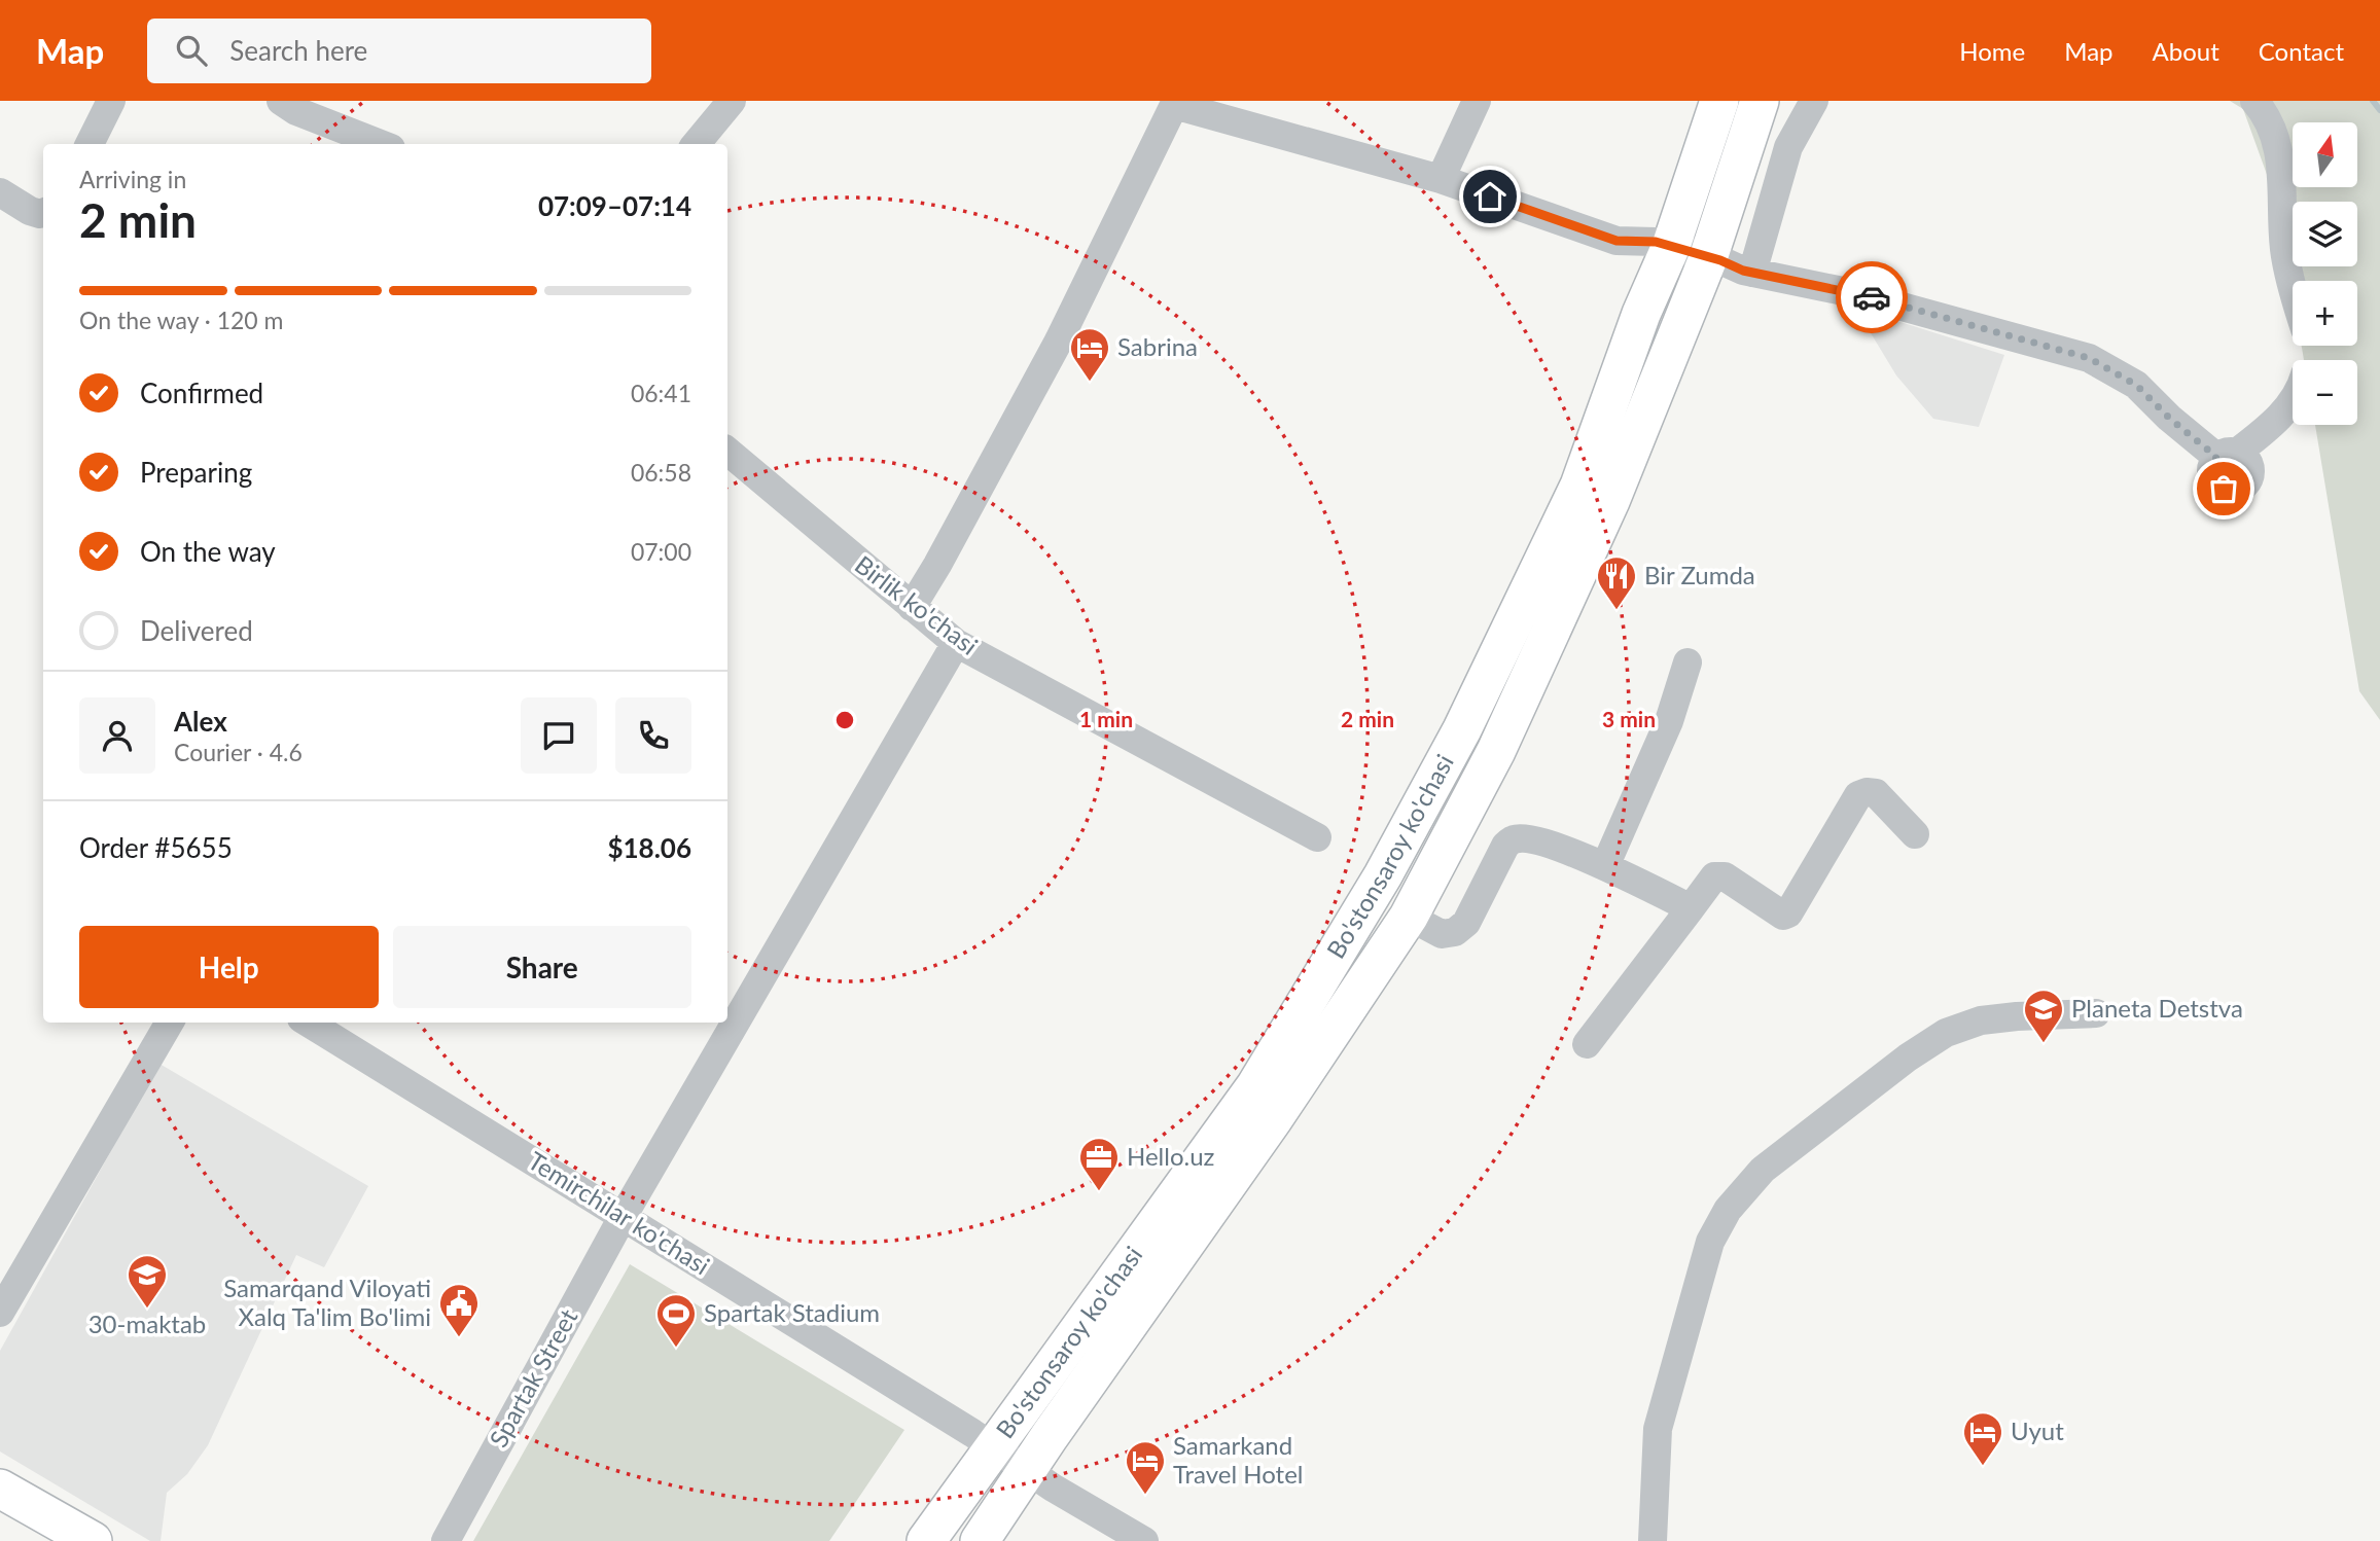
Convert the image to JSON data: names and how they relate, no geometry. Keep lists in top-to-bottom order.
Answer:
{
  "streets": {
    "main road": ["Bo'stonsaroy ko'chasi"],
    "street": ["Birlik ko'chasi", "Temirchilar ko'chasi", "Spartak Street"]
  },
  "crossings": [
    ["Birlik ko'chasi", "Spartak Street"],
    ["Bo'stonsaroy ko'chasi", "Temirchilar ko'chasi"],
    ["Temirchilar ko'chasi", "Spartak Street"]
  ],
  "places": {
    "hotel": ["Sabrina", "Uyut", "Samarkand Travel Hotel"],
    "restaurant": ["Bir Zumda"],
    "school or university": ["Planeta Detstva", "30-maktab"],
    "office": ["Hello.uz"],
    "public building": ["Samarqand Viloyati Xalq Ta'lim Bo'limi"],
    "sports": ["Spartak Stadium"]
  },
  "north": "top",
  "page": {
    "header": "Map",
    "search": "Search here",
    "nav": [
      "Home",
      "Map",
      "About",
      "Contact"
    ],
    "map_buttons": ["+", "−"],
    "heading": ["2 min", "Arriving in", "07:09–07:14"],
    "panel": [
      "Alex",
      "Courier · 4.6",
      "Order #5655",
      "$18.06"
    ],
    "bar": "On the way · 120 m",
    "list": [
      ["Confirmed", "06:41"],
      ["Preparing", "06:58"],
      ["On the way", "07:00"],
      "Delivered"
    ],
    "buttons": ["Help", "Share"]
  },
  "rings": ["1 min", "2 min", "3 min"]
}
